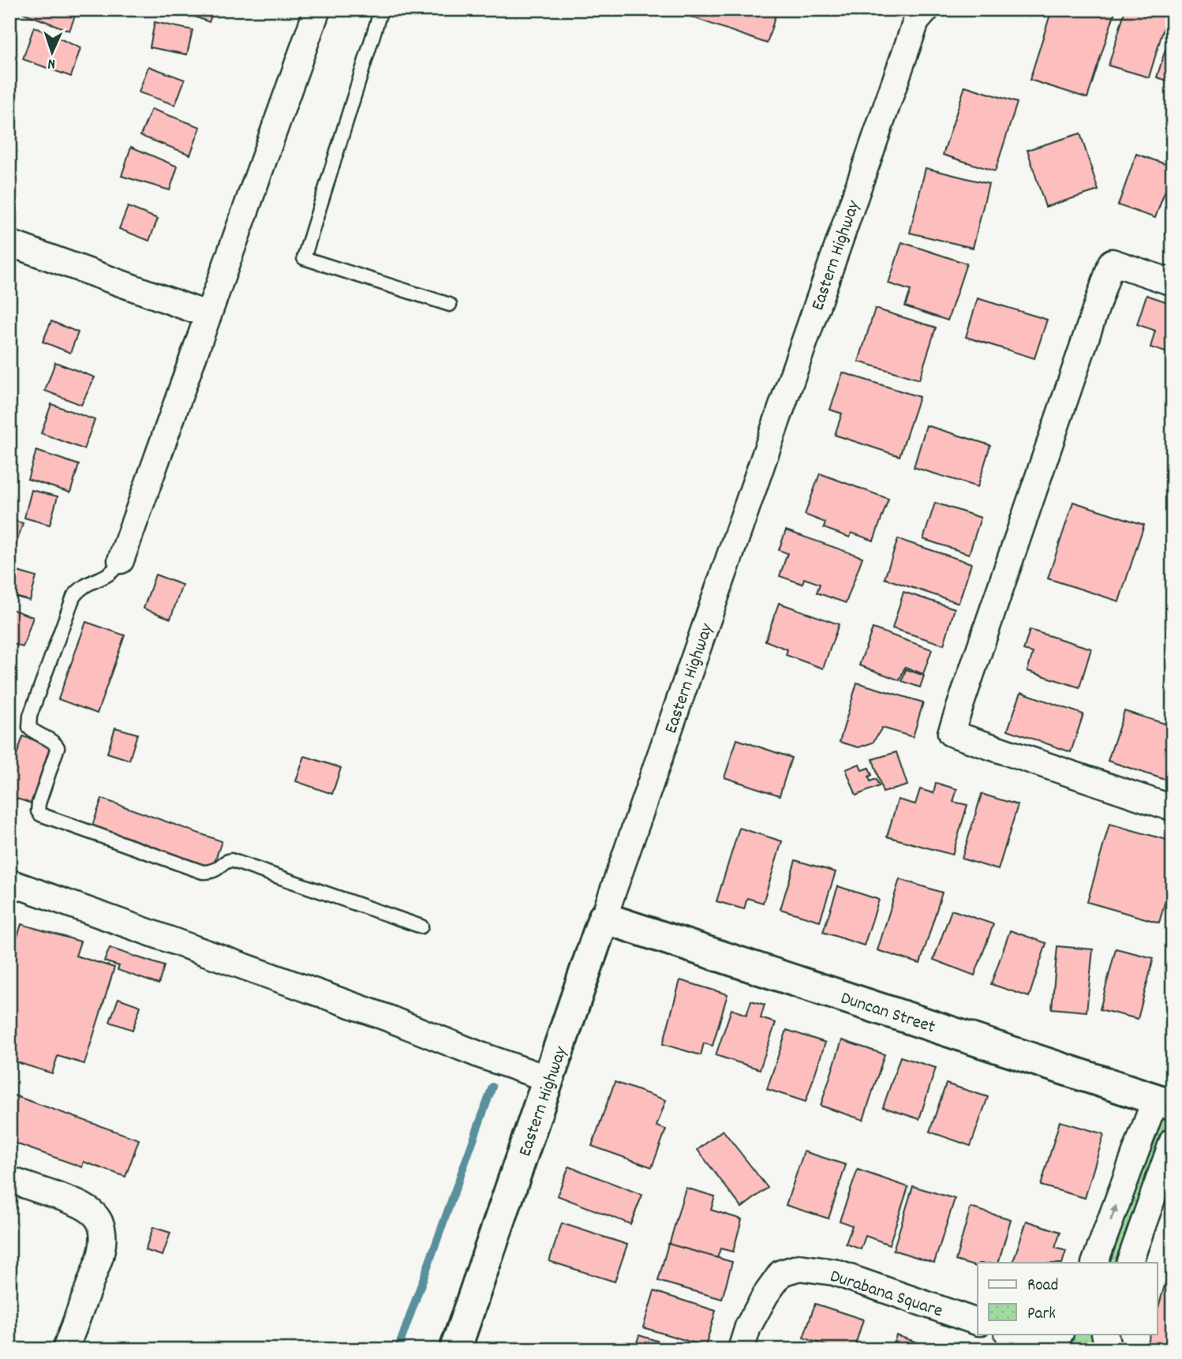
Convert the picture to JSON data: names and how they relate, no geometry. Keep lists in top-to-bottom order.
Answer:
{
  "streets": {
    "street": ["Eastern Highway", "Duncan Street", "Durabana Square"]
  },
  "crossings": [
    ["Eastern Highway", "Duncan Street"]
  ],
  "legend": ["Road", "Park"],
  "north": "bottom"
}
